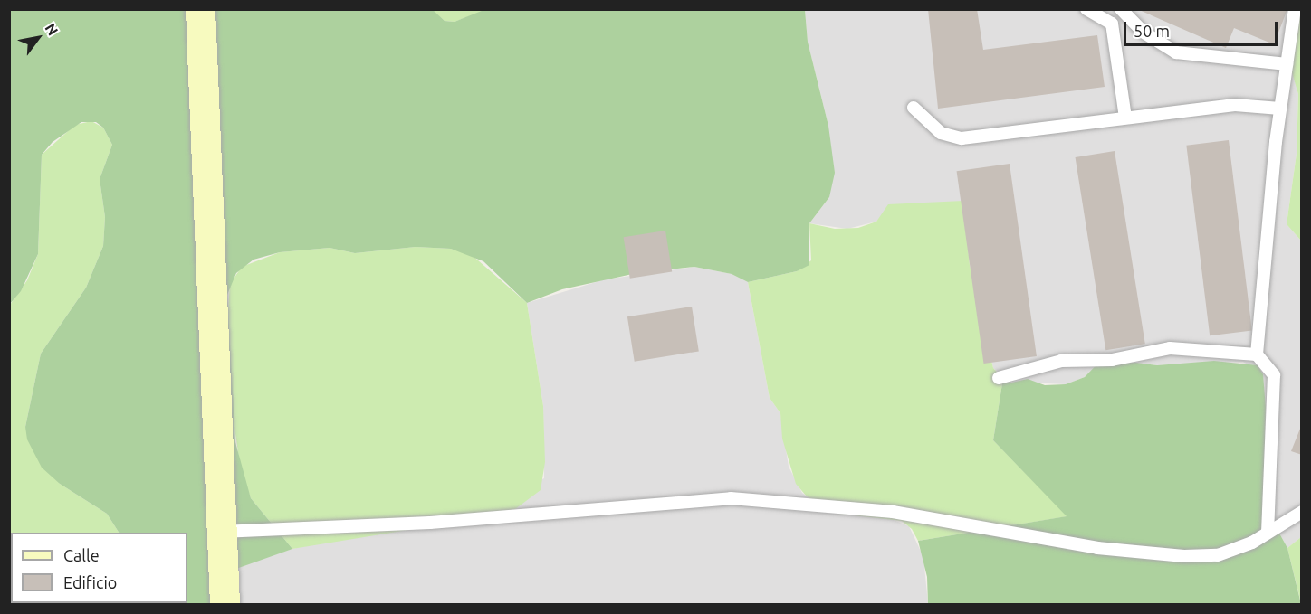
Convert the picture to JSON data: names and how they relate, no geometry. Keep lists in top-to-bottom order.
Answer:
{
  "legend": ["Calle", "Edificio"],
  "scale_bar": "50 m",
  "north": "top right"
}
